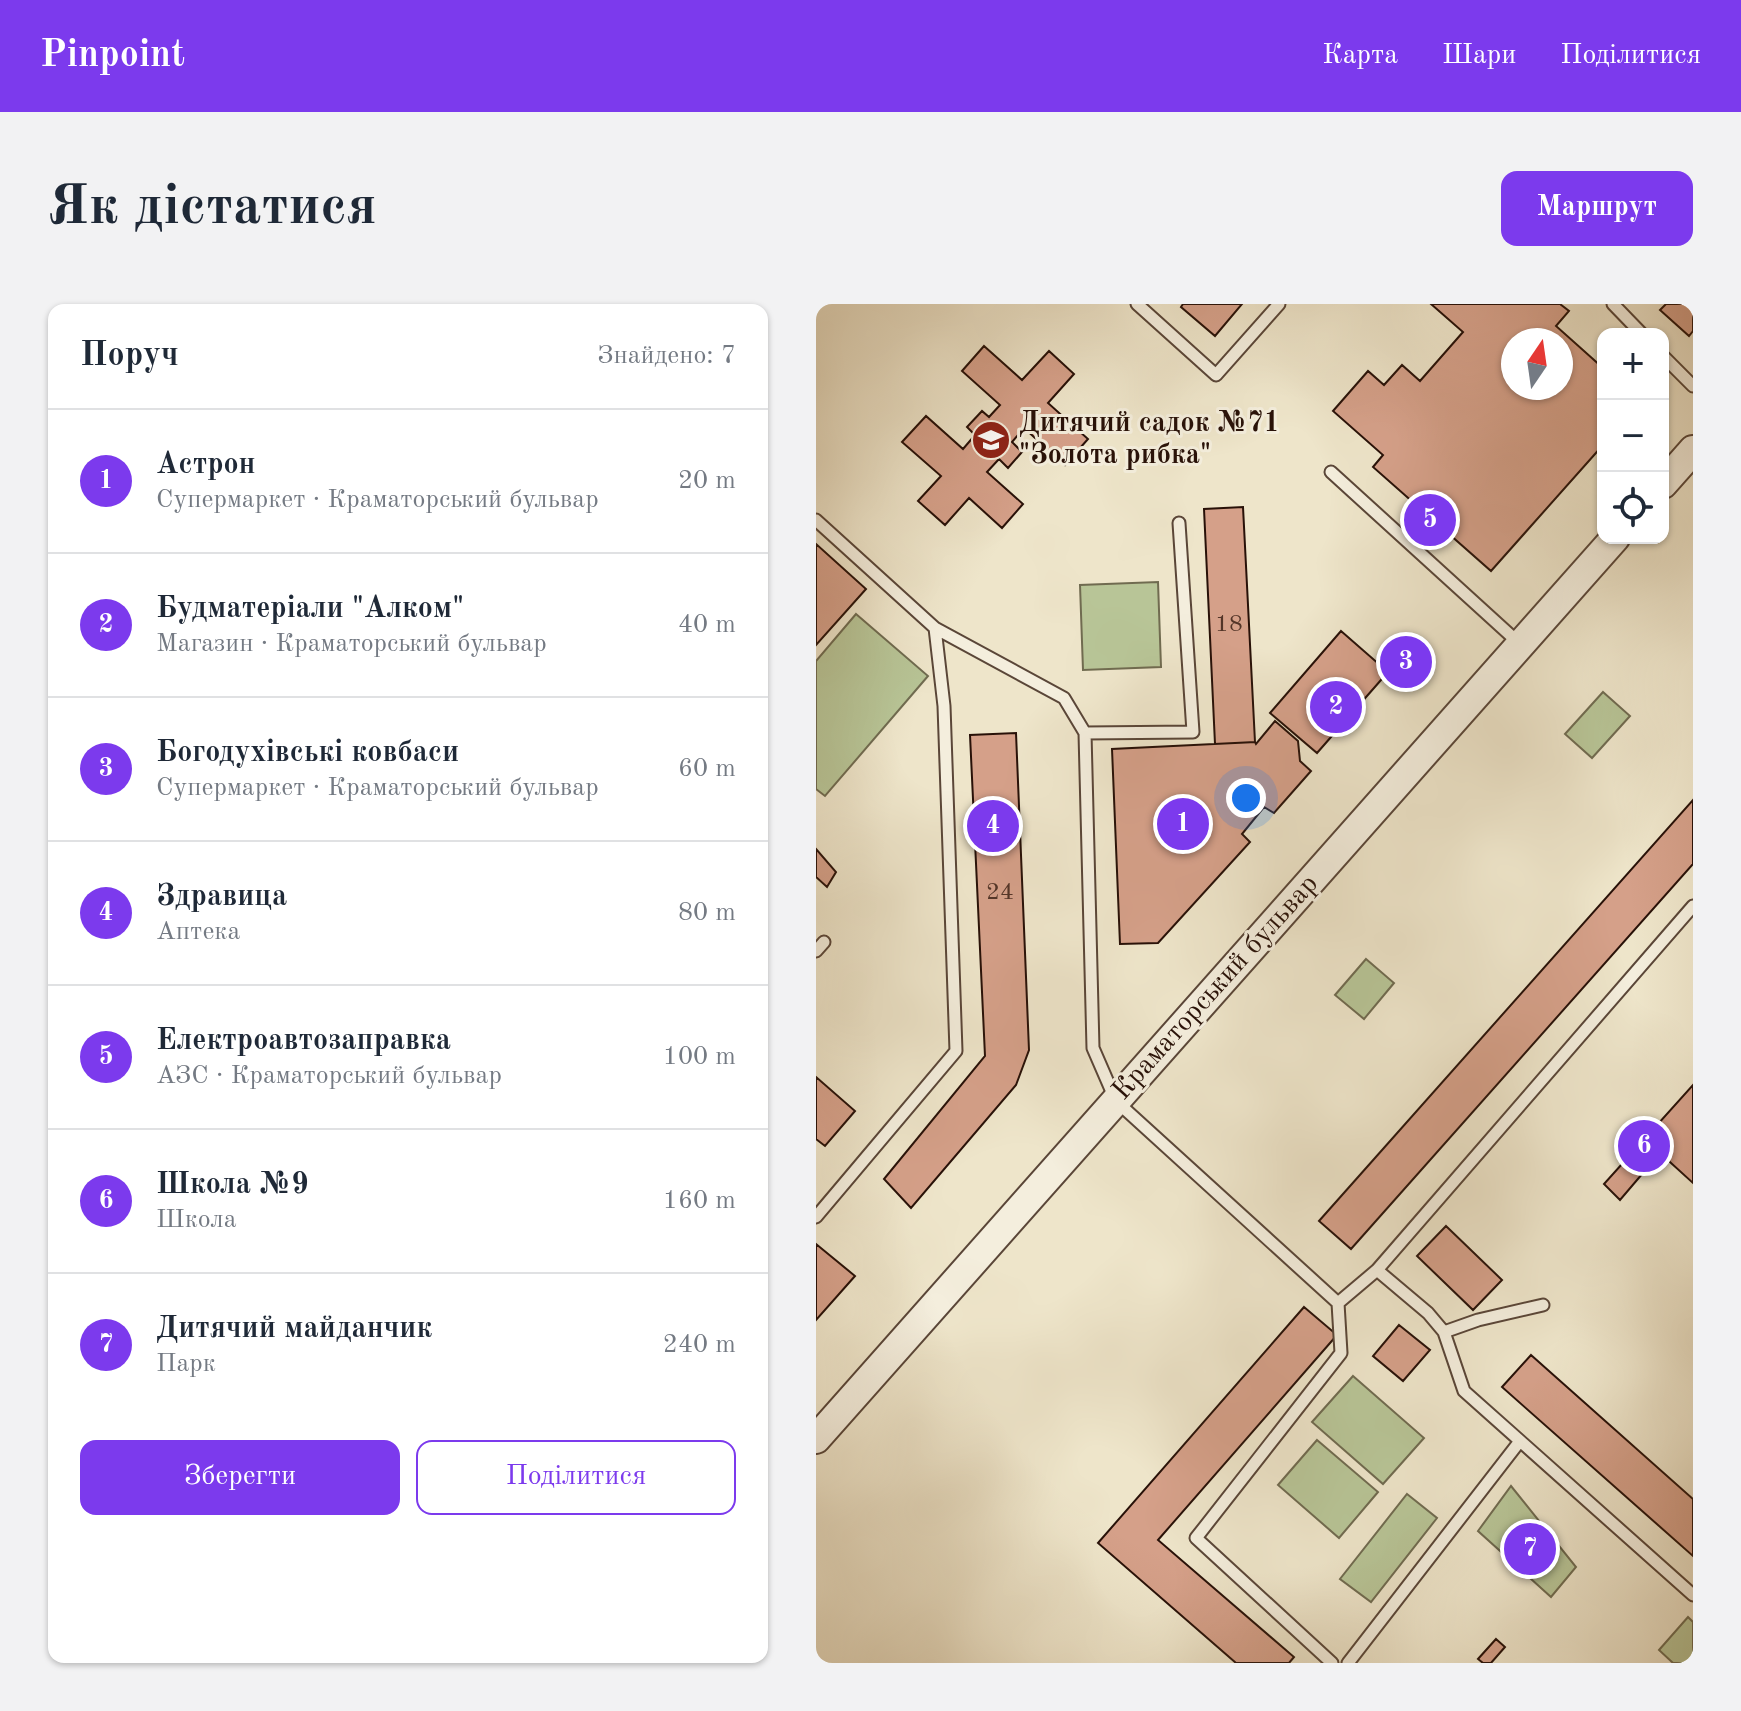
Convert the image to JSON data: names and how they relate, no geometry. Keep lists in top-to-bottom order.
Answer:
{
  "streets": {
    "street": ["Краматорський бульвар"]
  },
  "places": {
    "school or university": ["Дитячий садок №71 \"Золота рибка\""]
  },
  "house_numbers": ["18", "24"],
  "north": "top",
  "page": {
    "header": "Pinpoint",
    "nav": ["Карта", "Шари", "Поділитися"],
    "buttons": [
      "Маршрут",
      ["Зберегти", "Поділитися"]
    ],
    "title": "Як дістатися",
    "heading": ["Поруч", "Знайдено: 7"],
    "map_buttons": ["+", "−"],
    "list": [
      {
        "mark": "1",
        "name": "Астрон",
        "note": "Супермаркет · Краматорський бульвар",
        "value": "20 m"
      },
      {
        "mark": "2",
        "name": "Будматеріали \"Алком\"",
        "note": "Магазин · Краматорський бульвар",
        "value": "40 m"
      },
      {
        "mark": "3",
        "name": "Богодухівські ковбаси",
        "note": "Супермаркет · Краматорський бульвар",
        "value": "60 m"
      },
      {
        "mark": "4",
        "name": "Здравица",
        "note": "Аптека",
        "value": "80 m"
      },
      {
        "mark": "5",
        "name": "Електроавтозаправка",
        "note": "АЗС · Краматорський бульвар",
        "value": "100 m"
      },
      {
        "mark": "6",
        "name": "Школа №9",
        "note": "Школа",
        "value": "160 m"
      },
      {
        "mark": "7",
        "name": "Дитячий майданчик",
        "note": "Парк",
        "value": "240 m"
      }
    ],
    "pins": [
      "5",
      "3",
      "2",
      "1",
      "4",
      "6",
      "7"
    ]
  }
}
